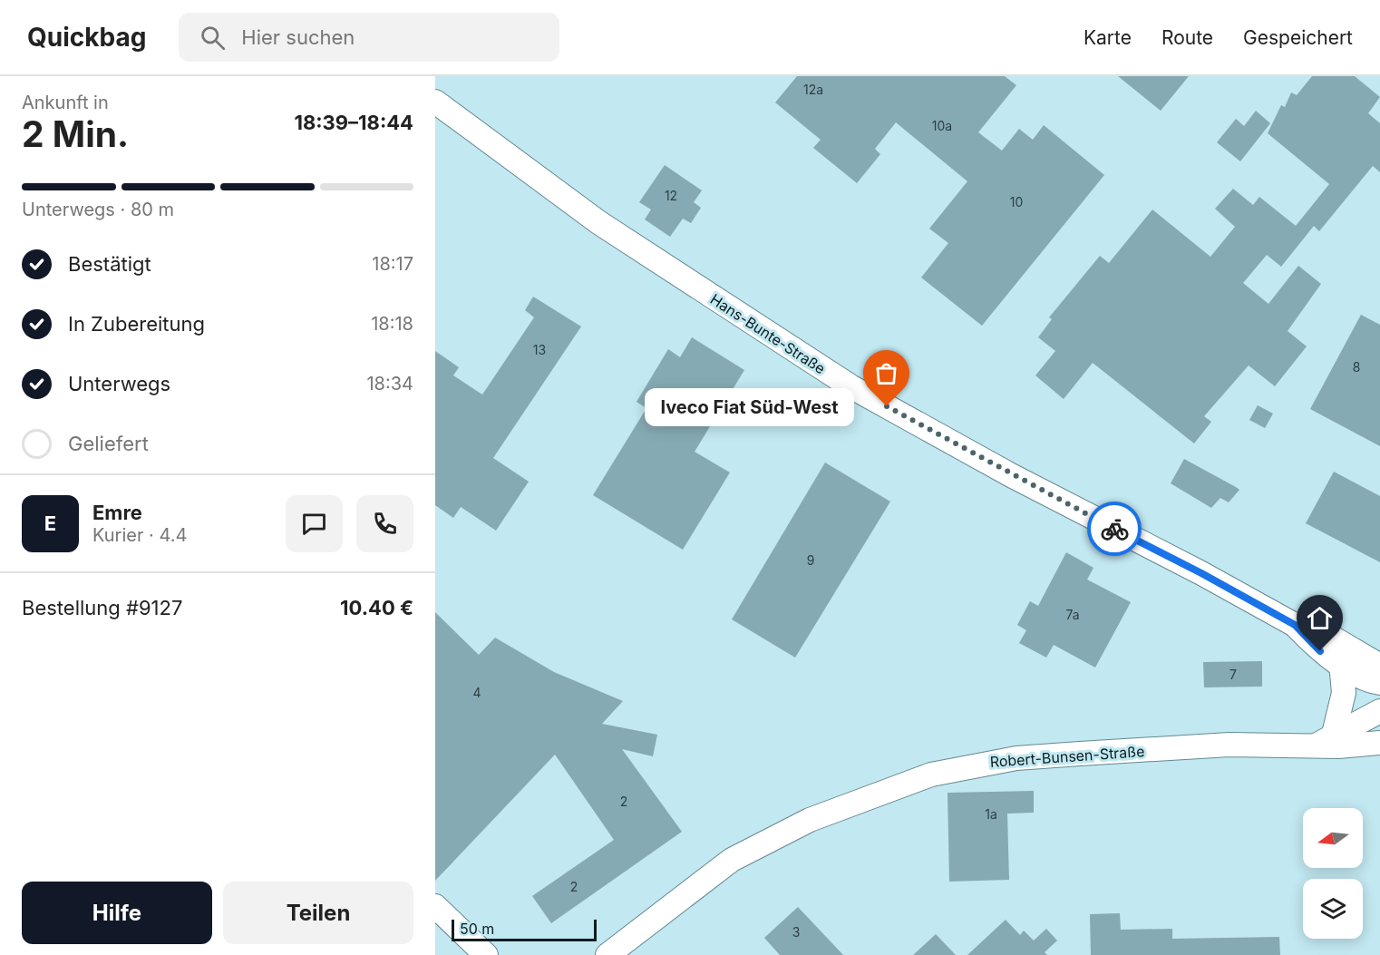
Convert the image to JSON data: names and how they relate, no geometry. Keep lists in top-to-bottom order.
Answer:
{
  "streets": {
    "street": ["Hans-Bunte-Straße", "Robert-Bunsen-Straße"]
  },
  "places": ["Iveco Fiat Süd-West"],
  "house_numbers": [
    "12a",
    "10a",
    "12",
    "10",
    "13",
    "8",
    "9",
    "7a",
    "7",
    "4",
    "2",
    "1a",
    "2",
    "3"
  ],
  "scale_bar": "50 m",
  "north": "left",
  "page": {
    "header": "Quickbag",
    "search": "Hier suchen",
    "nav": ["Karte", "Route", "Gespeichert"],
    "heading": ["2 Min.", "Ankunft in", "18:39–18:44"],
    "panel": [
      "Emre",
      "Kurier · 4.4",
      "Bestellung #9127",
      "10.40 €"
    ],
    "bar": "Unterwegs · 80 m",
    "list": [
      ["Bestätigt", "18:17"],
      ["In Zubereitung", "18:18"],
      ["Unterwegs", "18:34"],
      "Geliefert"
    ],
    "bubble": "Iveco Fiat Süd-West",
    "round": "E",
    "buttons": ["Hilfe", "Teilen"],
    "scale": "50 m"
  }
}
